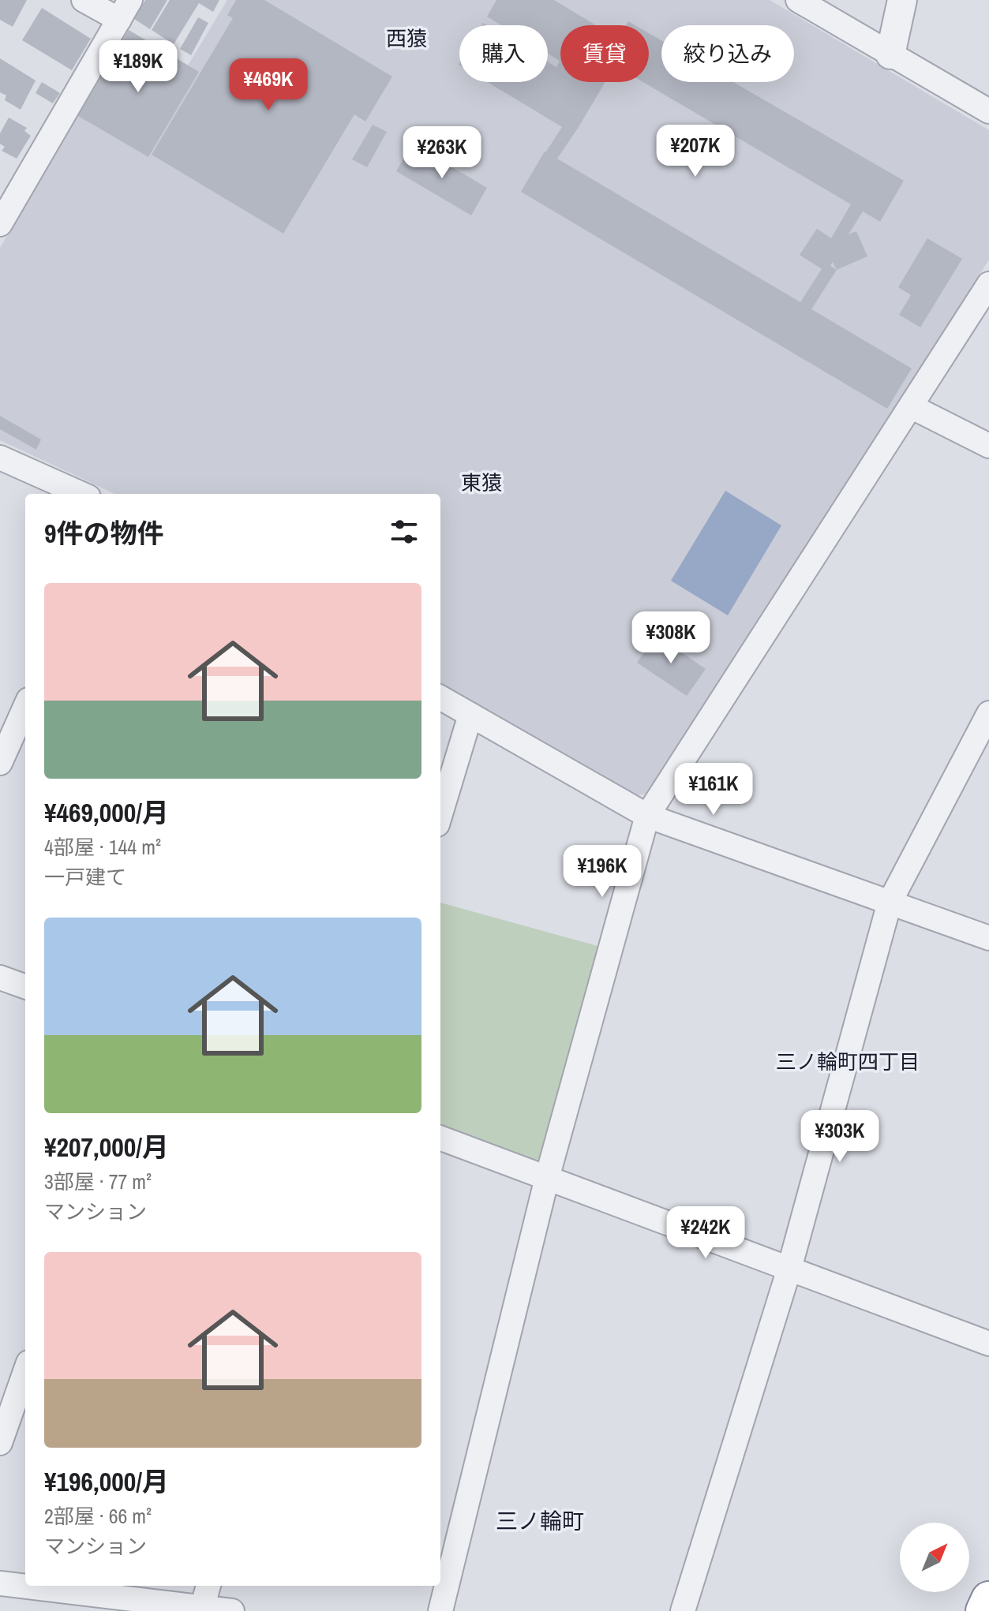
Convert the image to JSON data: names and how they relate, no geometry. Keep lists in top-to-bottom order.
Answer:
{
  "districts": [
    "西猿",
    "東猿",
    "三ノ輪町四丁目",
    "三ノ輪町"
  ],
  "north": "top right",
  "page": {
    "chip": ["購入", "賃貸", "絞り込み"],
    "price": [
      "¥189K",
      "¥469K",
      "¥207K",
      "¥263K",
      "¥308K",
      "¥161K",
      "¥196K",
      "¥303K",
      "¥242K"
    ],
    "heading": "9件の物件",
    "list": [
      {
        "name": "¥469,000/月",
        "note": "4部屋 · 144 m² · 一戸建て"
      },
      {
        "name": "¥207,000/月",
        "note": "3部屋 · 77 m² · マンション"
      },
      {
        "name": "¥196,000/月",
        "note": "2部屋 · 66 m² · マンション"
      }
    ]
  }
}
